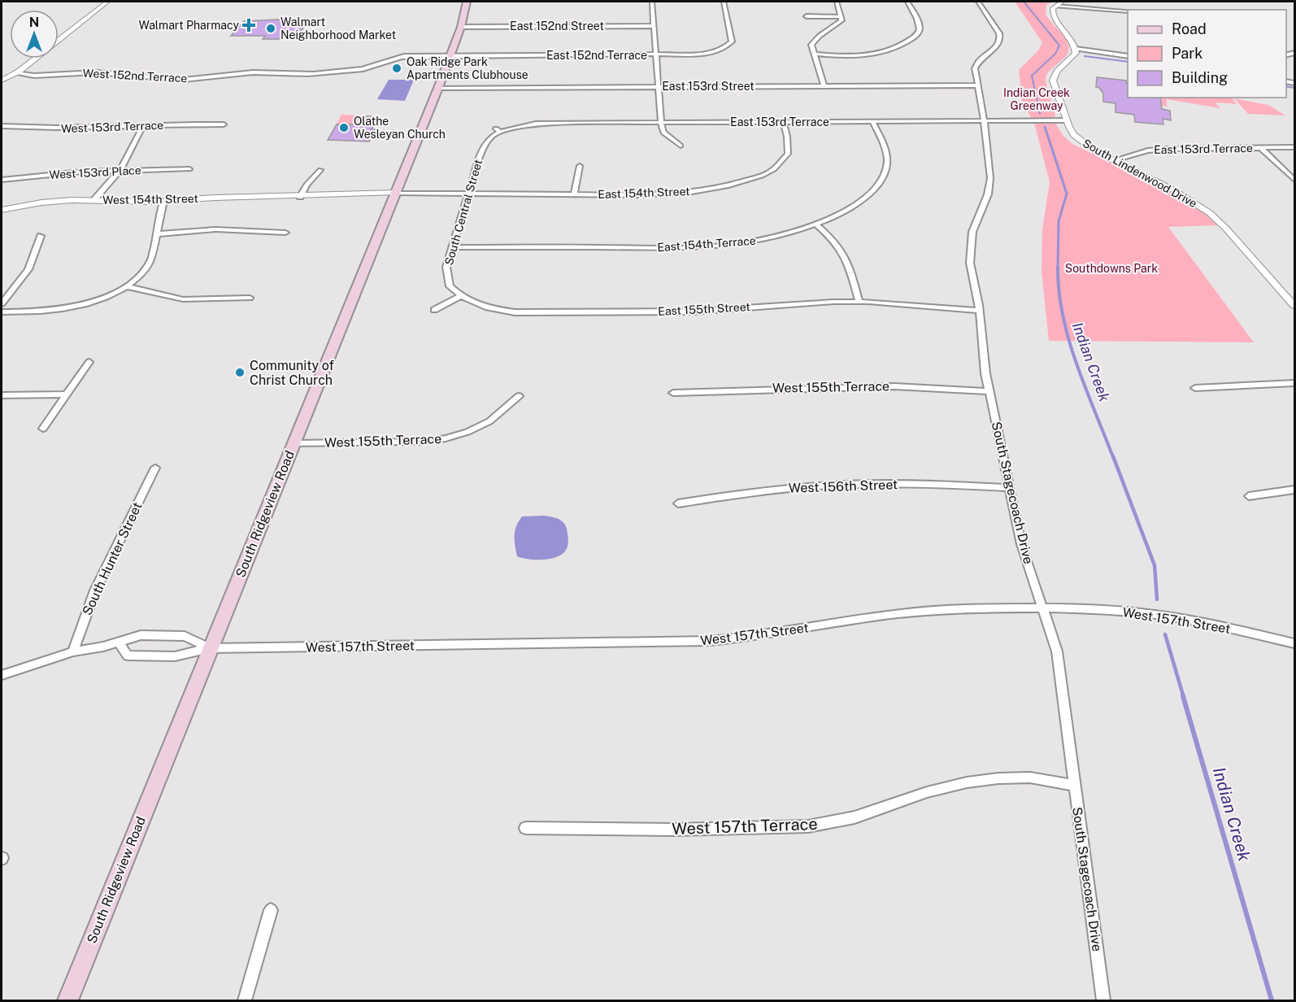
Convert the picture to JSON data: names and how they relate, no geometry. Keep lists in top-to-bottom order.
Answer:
{
  "streets": {
    "main road": ["South Ridgeview Road"],
    "street": [
      "East 152nd Street",
      "East 152nd Terrace",
      "West 152nd Terrace",
      "East 153rd Street",
      "East 153rd Terrace",
      "West 153rd Terrace",
      "West 153rd Place",
      "South Lindenwood Drive",
      "East 154th Street",
      "West 154th Street",
      "South Central Street",
      "East 154th Terrace",
      "East 155th Street",
      "West 155th Terrace",
      "West 156th Street",
      "South Stagecoach Drive",
      "South Hunter Street",
      "West 157th Street",
      "West 157th Terrace"
    ]
  },
  "crossings": [
    ["East 152nd Street", "South Ridgeview Road"],
    ["East 152nd Terrace", "West 152nd Terrace"],
    ["East 152nd Terrace", "South Ridgeview Road"],
    ["West 152nd Terrace", "South Ridgeview Road"],
    ["East 153rd Street", "South Stagecoach Drive"],
    ["East 153rd Street", "South Ridgeview Road"],
    ["East 153rd Terrace", "South Lindenwood Drive"],
    ["East 153rd Terrace", "East 154th Street"],
    ["East 153rd Terrace", "South Central Street"],
    ["East 153rd Terrace", "East 154th Terrace"],
    ["East 153rd Terrace", "South Stagecoach Drive"],
    ["East 154th Street", "West 154th Street"],
    ["East 154th Street", "South Central Street"],
    ["East 154th Street", "South Ridgeview Road"],
    ["West 154th Street", "South Ridgeview Road"],
    ["South Central Street", "East 154th Terrace"],
    ["South Central Street", "East 155th Street"],
    ["East 155th Street", "South Stagecoach Drive"],
    ["West 155th Terrace", "South Stagecoach Drive"],
    ["West 155th Terrace", "South Ridgeview Road"],
    ["West 156th Street", "South Stagecoach Drive"],
    ["South Stagecoach Drive", "West 157th Street"],
    ["South Stagecoach Drive", "West 157th Terrace"],
    ["South Ridgeview Road", "West 157th Street"],
    ["South Hunter Street", "West 157th Street"]
  ],
  "water": ["Indian Creek"],
  "parks": ["Indian Creek Greenway", "Southdowns Park"],
  "places": {
    "health": ["Walmart Pharmacy"],
    "other": [
      "Walmart Neighborhood Market",
      "Oak Ridge Park Apartments Clubhouse",
      "Olathe Wesleyan Church",
      "Community of Christ Church"
    ]
  },
  "legend": ["Road", "Park", "Building"],
  "north": "top"
}
